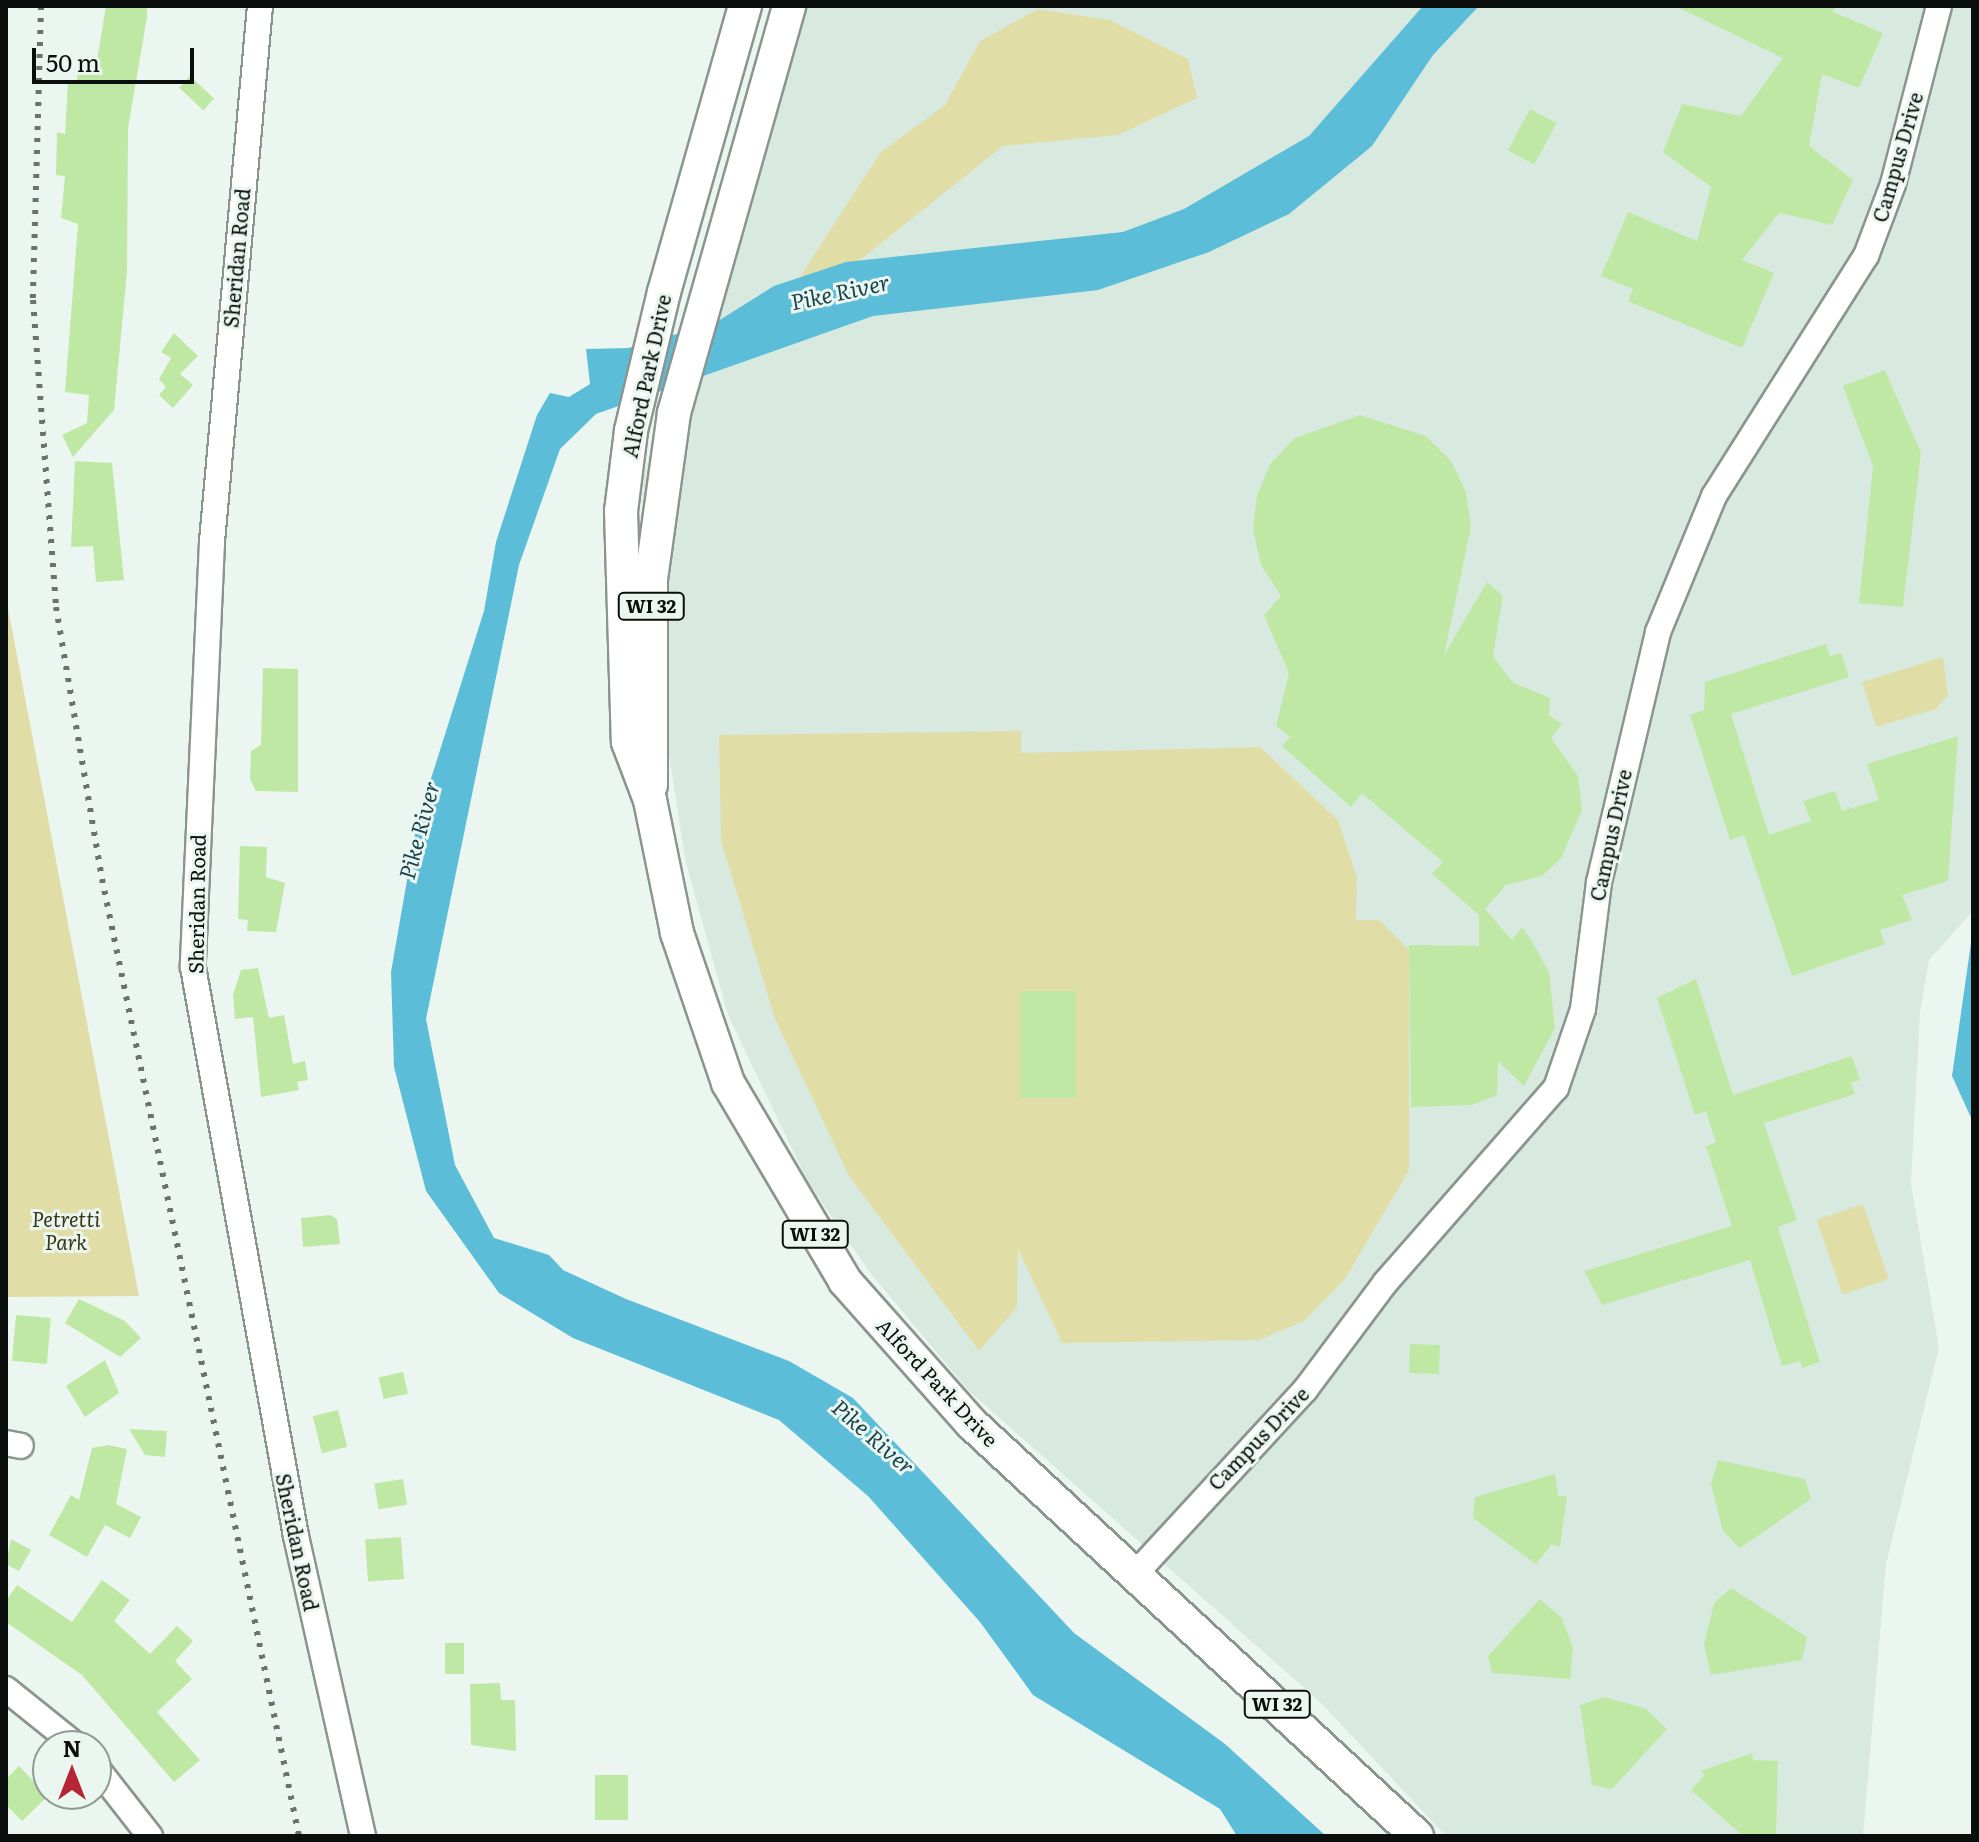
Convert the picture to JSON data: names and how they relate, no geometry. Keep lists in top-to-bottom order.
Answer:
{
  "streets": {
    "main road": ["Alford Park Drive", "WI 32"],
    "street": ["Campus Drive", "Sheridan Road"]
  },
  "crossings": [
    ["Campus Drive", "Alford Park Drive"]
  ],
  "water": ["Pike River"],
  "parks": ["Petretti Park"],
  "scale_bar": "50 m",
  "north": "top"
}
